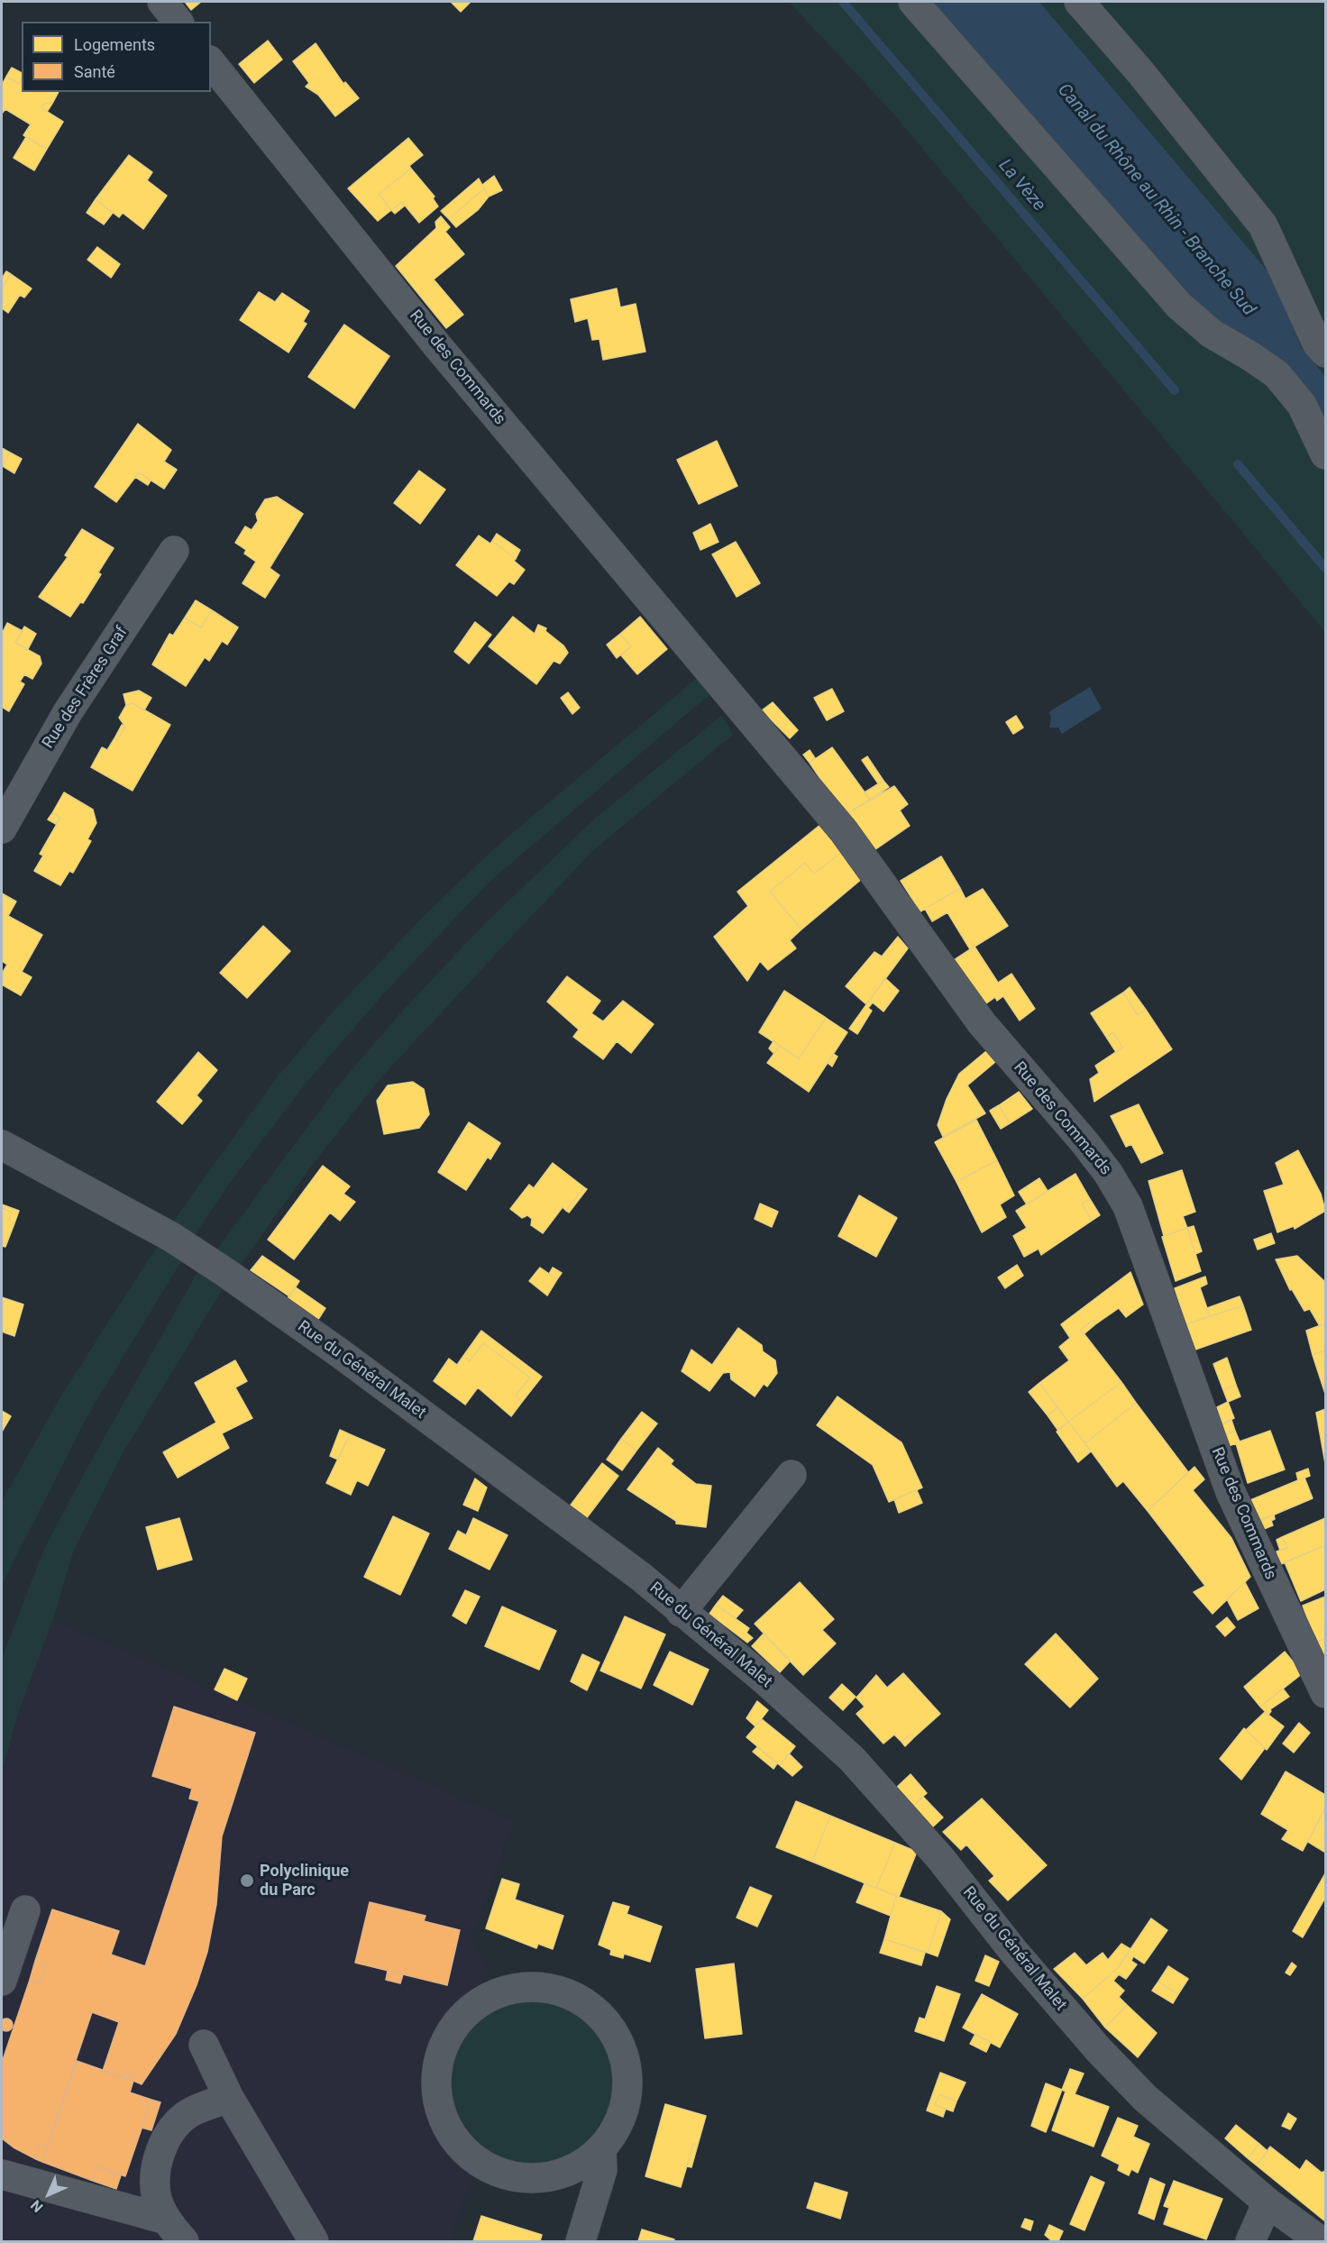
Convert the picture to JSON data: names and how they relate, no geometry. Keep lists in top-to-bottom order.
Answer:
{
  "streets": {
    "street": ["Rue des Commards", "Rue des Frères Graf", "Rue du Général Malet"]
  },
  "water": ["La Vèze", "Canal du Rhône au Rhin - Branche Sud"],
  "places": ["Polyclinique du Parc"],
  "legend": ["Logements", "Santé"],
  "north": "bottom left"
}
